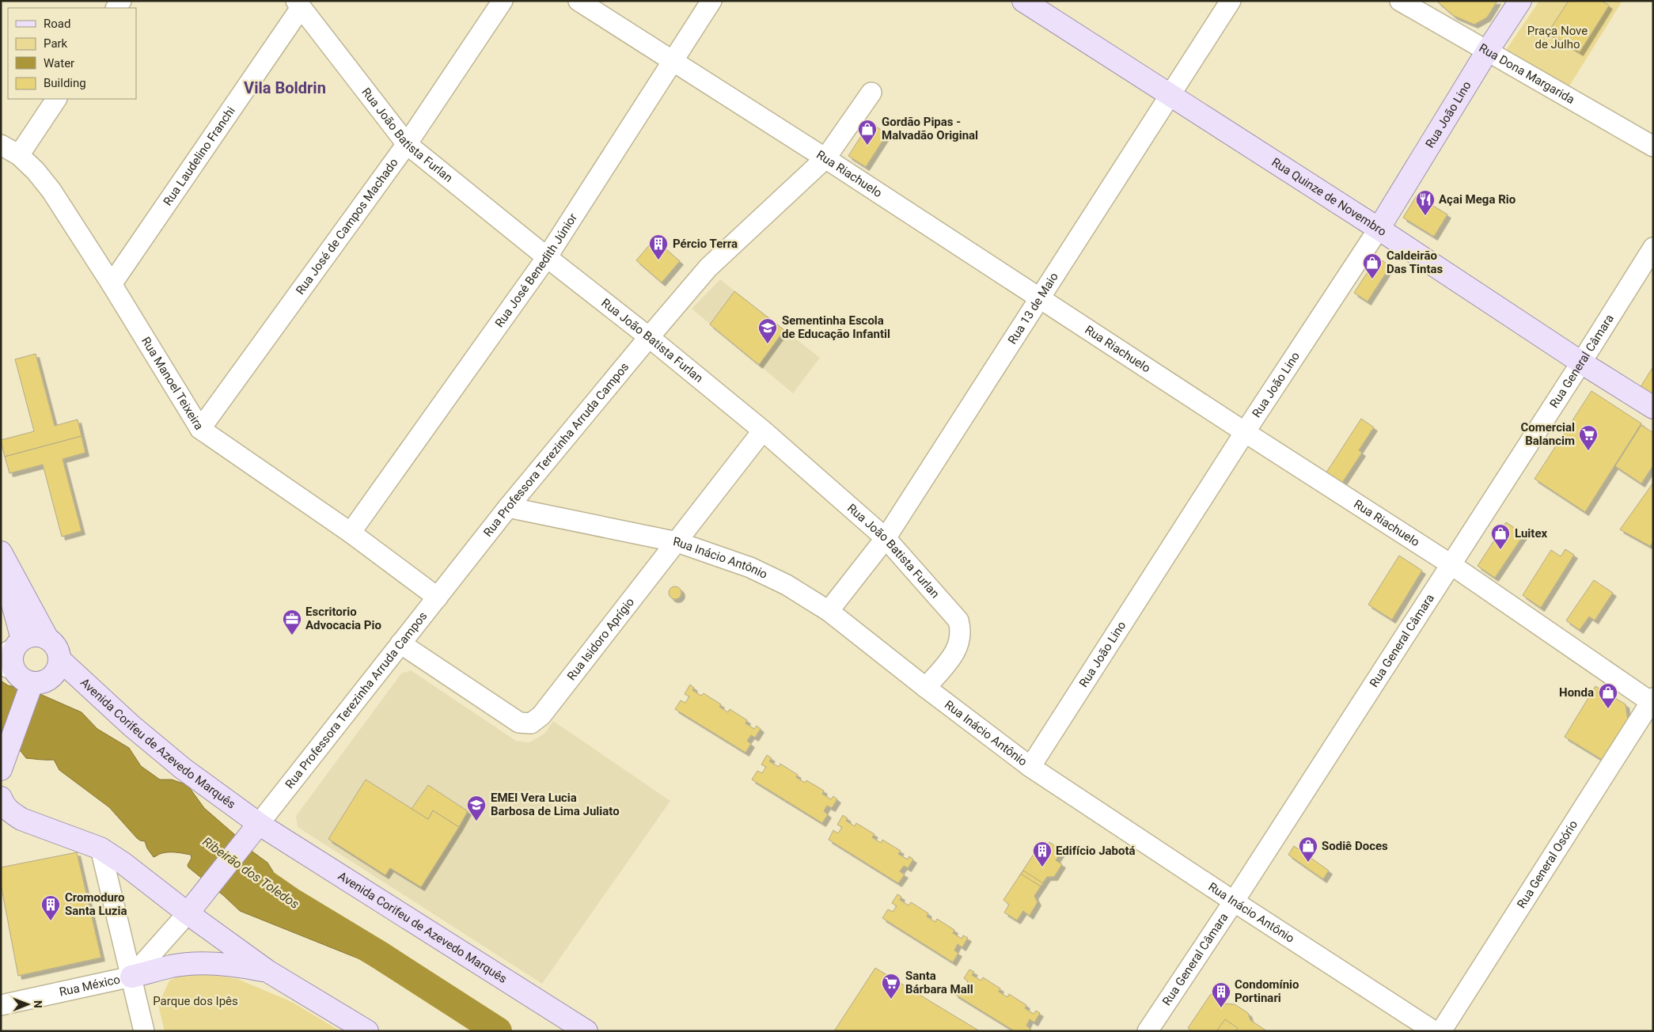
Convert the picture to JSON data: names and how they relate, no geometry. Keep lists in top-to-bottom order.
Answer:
{
  "streets": {
    "main road": ["Rua João Lino", "Rua Quinze de Novembro", "Avenida Corifeu de Azevedo Marquês"],
    "street": [
      "Rua Dona Margarida",
      "Rua João Batista Furlan",
      "Rua Laudelino Franchi",
      "Rua Riachuelo",
      "Rua José de Campos Machado",
      "Rua José Benedith Júnior",
      "Rua 13 de Maio",
      "Rua General Câmara",
      "Rua Manoel Teixeira",
      "Rua Professora Terezinha Arruda Campos",
      "Rua Inácio Antônio",
      "Rua Isidoro Aprígio",
      "Rua General Osório",
      "Rua México"
    ]
  },
  "crossings": [
    ["Rua Dona Margarida", "Rua João Lino"],
    ["Rua João Lino", "Rua Riachuelo"],
    ["Rua João Lino", "Rua Quinze de Novembro"],
    ["Rua João Lino", "Rua Inácio Antônio"],
    ["Rua João Batista Furlan", "Rua Laudelino Franchi"],
    ["Rua João Batista Furlan", "Rua José de Campos Machado"],
    ["Rua João Batista Furlan", "Rua José Benedith Júnior"],
    ["Rua João Batista Furlan", "Rua 13 de Maio"],
    ["Rua João Batista Furlan", "Rua Professora Terezinha Arruda Campos"],
    ["Rua João Batista Furlan", "Rua Inácio Antônio"],
    ["Rua João Batista Furlan", "Rua Isidoro Aprígio"],
    ["Rua Laudelino Franchi", "Rua Manoel Teixeira"],
    ["Rua Riachuelo", "Rua José Benedith Júnior"],
    ["Rua Riachuelo", "Rua 13 de Maio"],
    ["Rua Riachuelo", "Rua General Câmara"],
    ["Rua Riachuelo", "Rua Professora Terezinha Arruda Campos"],
    ["Rua Riachuelo", "Rua General Osório"],
    ["Rua Quinze de Novembro", "Rua 13 de Maio"],
    ["Rua Quinze de Novembro", "Rua General Câmara"],
    ["Rua José de Campos Machado", "Rua Manoel Teixeira"],
    ["Rua José Benedith Júnior", "Rua Manoel Teixeira"],
    ["Rua 13 de Maio", "Rua Inácio Antônio"],
    ["Rua General Câmara", "Rua Inácio Antônio"],
    ["Rua Manoel Teixeira", "Rua Professora Terezinha Arruda Campos"],
    ["Rua Professora Terezinha Arruda Campos", "Rua Inácio Antônio"],
    ["Rua Professora Terezinha Arruda Campos", "Rua Isidoro Aprígio"],
    ["Rua Professora Terezinha Arruda Campos", "Avenida Corifeu de Azevedo Marquês"],
    ["Rua Inácio Antônio", "Rua Isidoro Aprígio"]
  ],
  "districts": ["Vila Boldrin"],
  "water": ["Ribeirão dos Toledos"],
  "parks": ["Praça Nove de Julho", "Parque dos Ipês"],
  "places": {
    "shop": [
      "Gordão Pipas - Malvadão Original",
      "Caldeirão Das Tintas",
      "Luitex",
      "Honda",
      "Sodiê Doces"
    ],
    "restaurant": ["Açai Mega Rio"],
    "building": [
      "Pércio Terra",
      "Edifício Jabotá",
      "Cromoduro Santa Luzia",
      "Condomínio Portinari"
    ],
    "school or university": ["Sementinha Escola de Educação Infantil", "EMEI Vera Lucia Barbosa de Lima Juliato"],
    "supermarket": ["Comercial Balancim", "Santa Bárbara Mall"],
    "office": ["Escritorio Advocacia Pio"]
  },
  "legend": [
    "Road",
    "Park",
    "Water",
    "Building"
  ],
  "north": "right"
}
